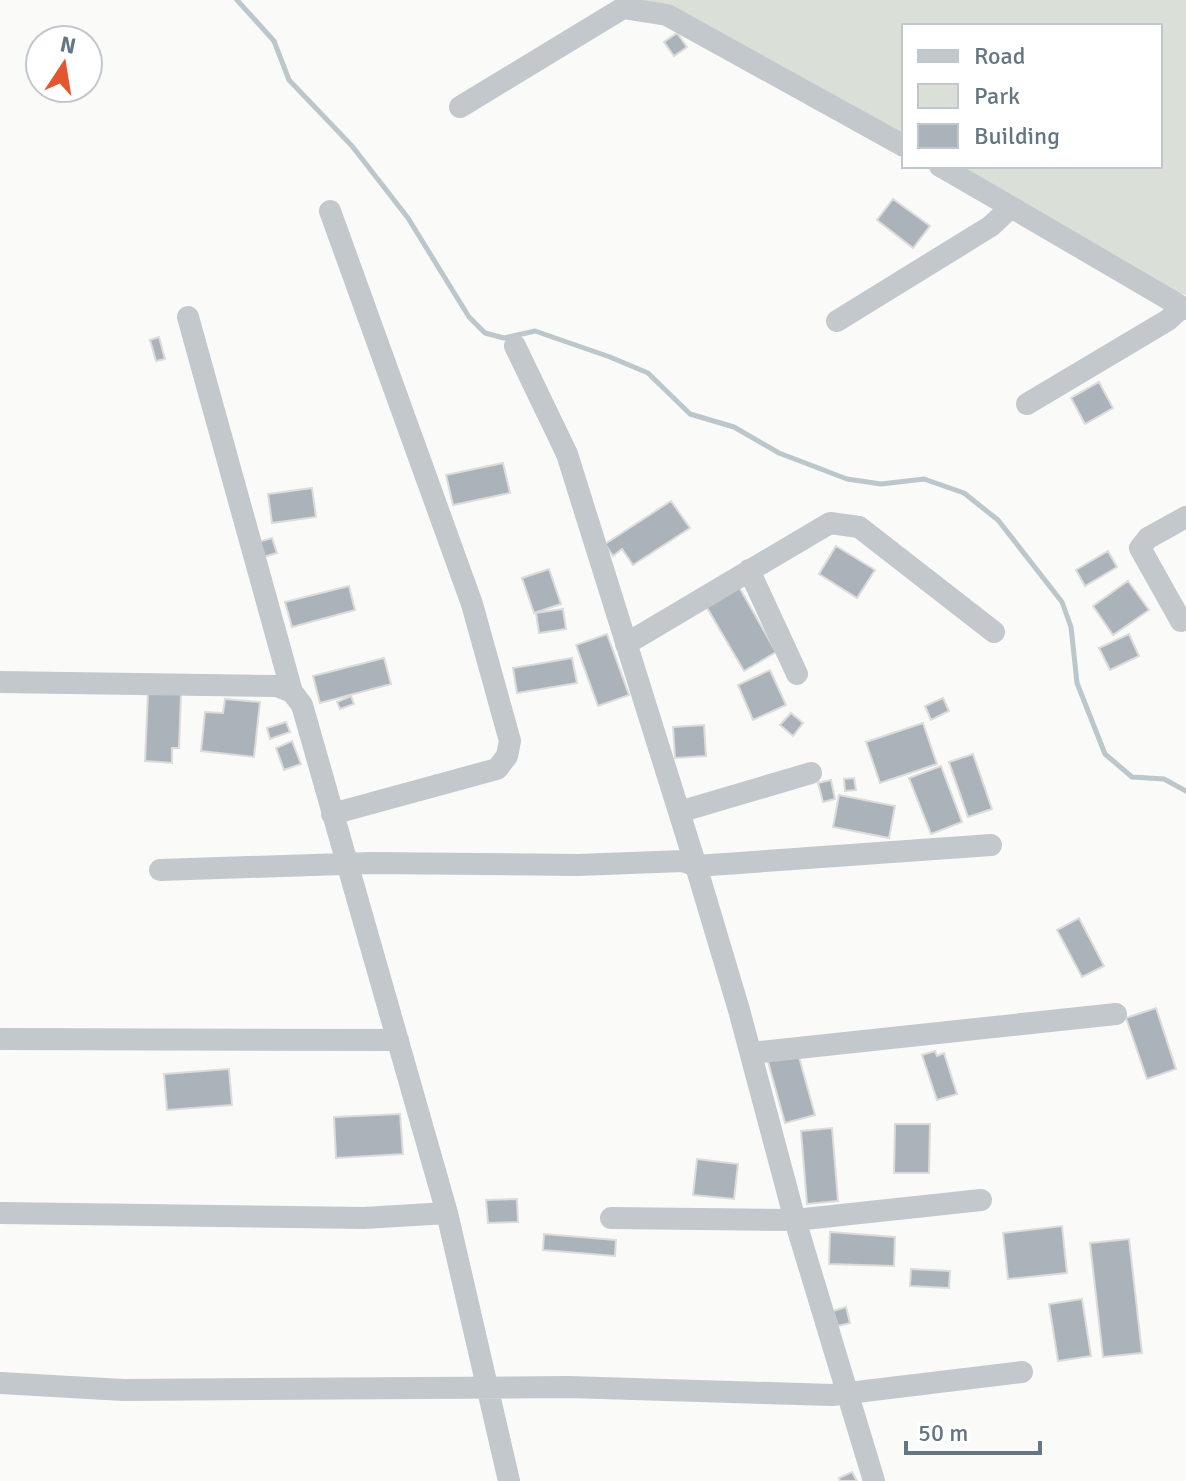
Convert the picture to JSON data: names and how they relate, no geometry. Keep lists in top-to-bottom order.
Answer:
{
  "legend": ["Road", "Park", "Building"],
  "scale_bar": "50 m",
  "north": "top"
}
